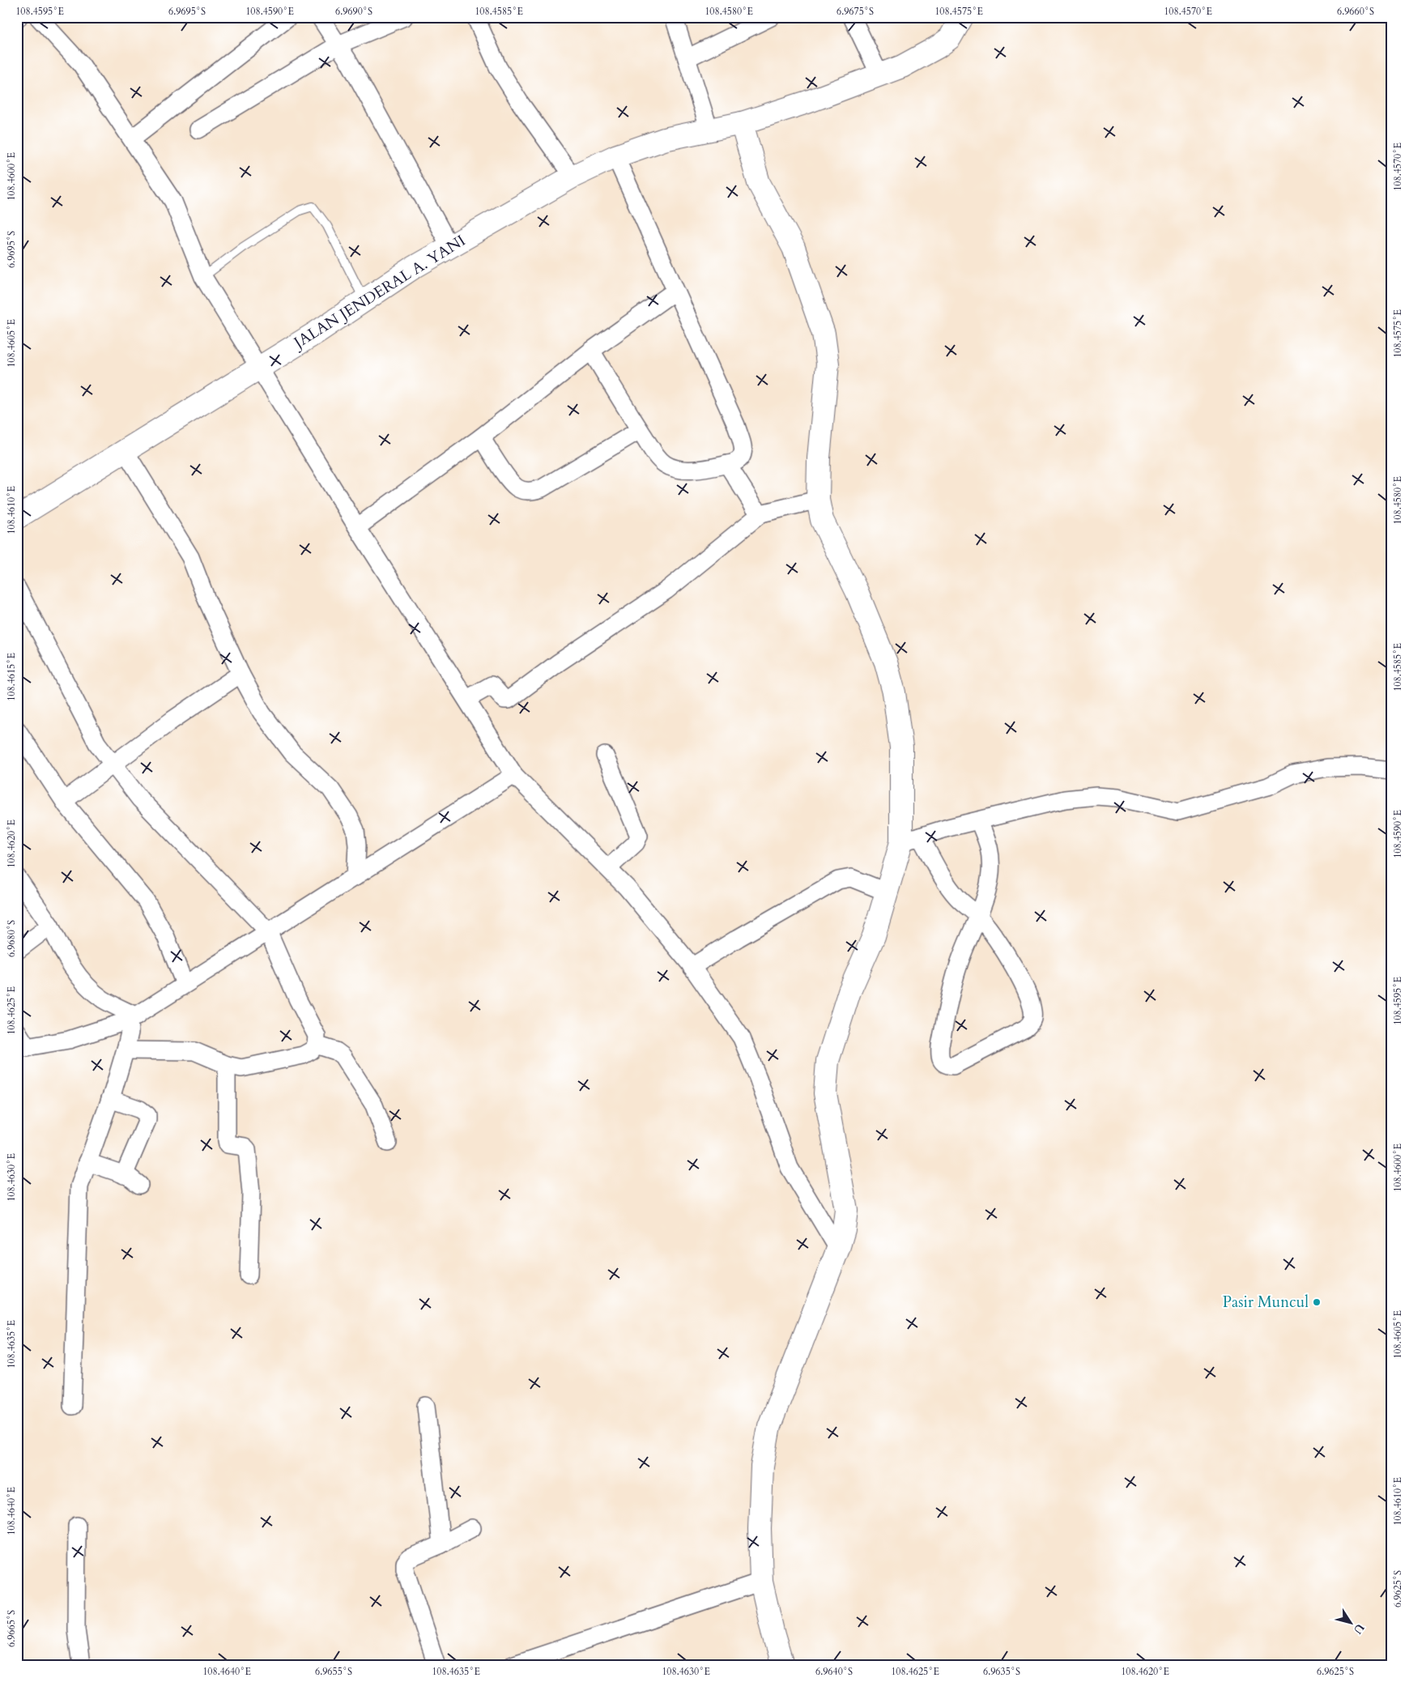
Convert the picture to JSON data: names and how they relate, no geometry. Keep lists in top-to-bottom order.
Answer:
{
  "streets": {
    "main road": ["JALAN JENDERAL A. YANI"]
  },
  "places": ["Pasir Muncul"],
  "north": "bottom right",
  "coordinates": [
    "108.4595°E",
    "6.9695°S",
    "108.4590°E",
    "6.9690°S",
    "108.4585°E",
    "108.4580°E",
    "6.9675°S",
    "108.4575°E",
    "108.4570°E",
    "6.9660°S",
    "108.4600°E",
    "108.4605°E",
    "108.4610°E",
    "108.4615°E",
    "108.4620°E",
    "6.9680°S",
    "108.4625°E",
    "108.4630°E",
    "108.4635°E",
    "108.4640°E",
    "6.9625°S",
    "6.9665°S",
    "6.9655°S",
    "6.9640°S",
    "6.9635°S"
  ]
}
